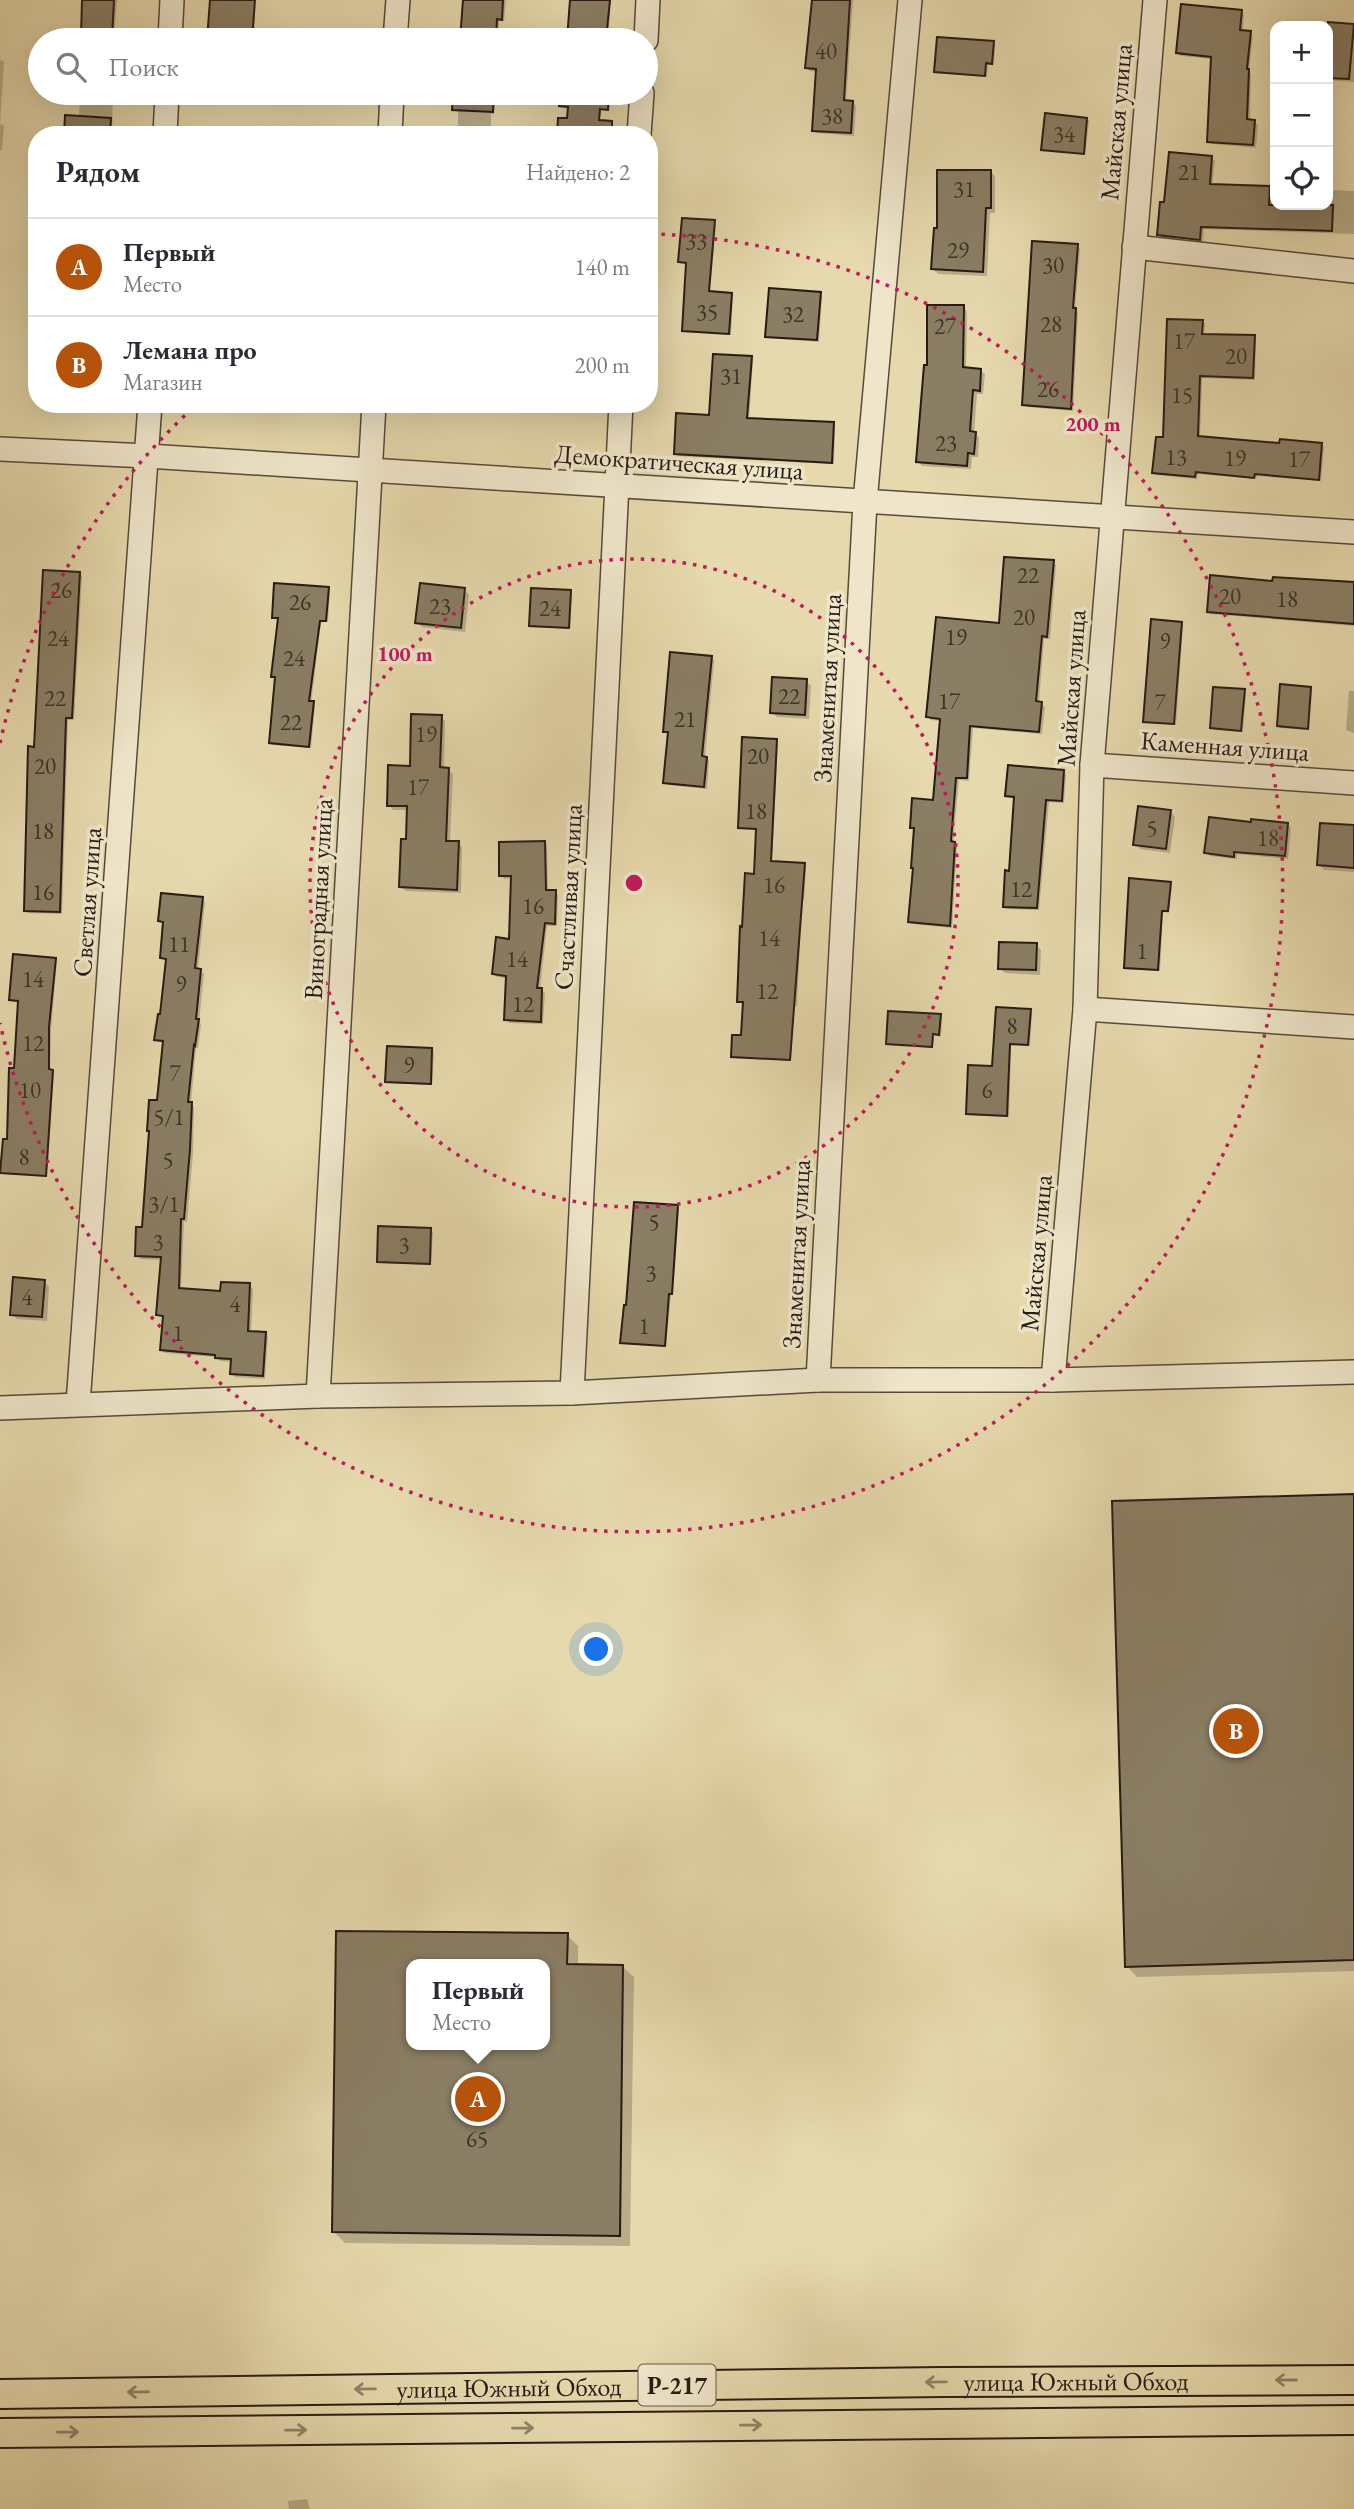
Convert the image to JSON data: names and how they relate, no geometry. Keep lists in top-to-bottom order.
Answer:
{
  "streets": {
    "main road": ["улица Южный Обход", "Р-217"],
    "street": [
      "Майская улица",
      "Демократическая улица",
      "Знаменитая улица",
      "Каменная улица",
      "Счастливая улица",
      "Виноградная улица",
      "Светлая улица"
    ]
  },
  "crossings": [
    ["Майская улица", "Демократическая улица"],
    ["Майская улица", "Каменная улица"],
    ["Демократическая улица", "Знаменитая улица"],
    ["Демократическая улица", "Счастливая улица"],
    ["Демократическая улица", "Виноградная улица"],
    ["Демократическая улица", "Светлая улица"]
  ],
  "house_numbers": [
    "40",
    "38",
    "34",
    "21",
    "31",
    "33",
    "29",
    "30",
    "35",
    "32",
    "28",
    "27",
    "17",
    "20",
    "31",
    "26",
    "15",
    "23",
    "13",
    "19",
    "17",
    "22",
    "26",
    "20",
    "18",
    "26",
    "23",
    "24",
    "20",
    "19",
    "24",
    "9",
    "24",
    "22",
    "22",
    "17",
    "7",
    "21",
    "22",
    "19",
    "20",
    "20",
    "17",
    "18",
    "5",
    "18",
    "18",
    "16",
    "12",
    "16",
    "16",
    "14",
    "11",
    "1",
    "14",
    "14",
    "9",
    "12",
    "12",
    "8",
    "12",
    "9",
    "7",
    "10",
    "6",
    "5/1",
    "8",
    "5",
    "3/1",
    "5",
    "3",
    "3",
    "3",
    "4",
    "4",
    "1",
    "1",
    "65"
  ],
  "page": {
    "map_buttons": ["+", "−"],
    "search": "Поиск",
    "heading": ["Рядом", "Найдено: 2"],
    "list": [
      {
        "mark": "A",
        "name": "Первый",
        "note": "Место",
        "value": "140 m"
      },
      {
        "mark": "B",
        "name": "Лемана про",
        "note": "Магазин",
        "value": "200 m"
      }
    ],
    "pins": ["B", "A"],
    "popup": ["Первый", "Место"]
  },
  "rings": ["200 m", "100 m"]
}
